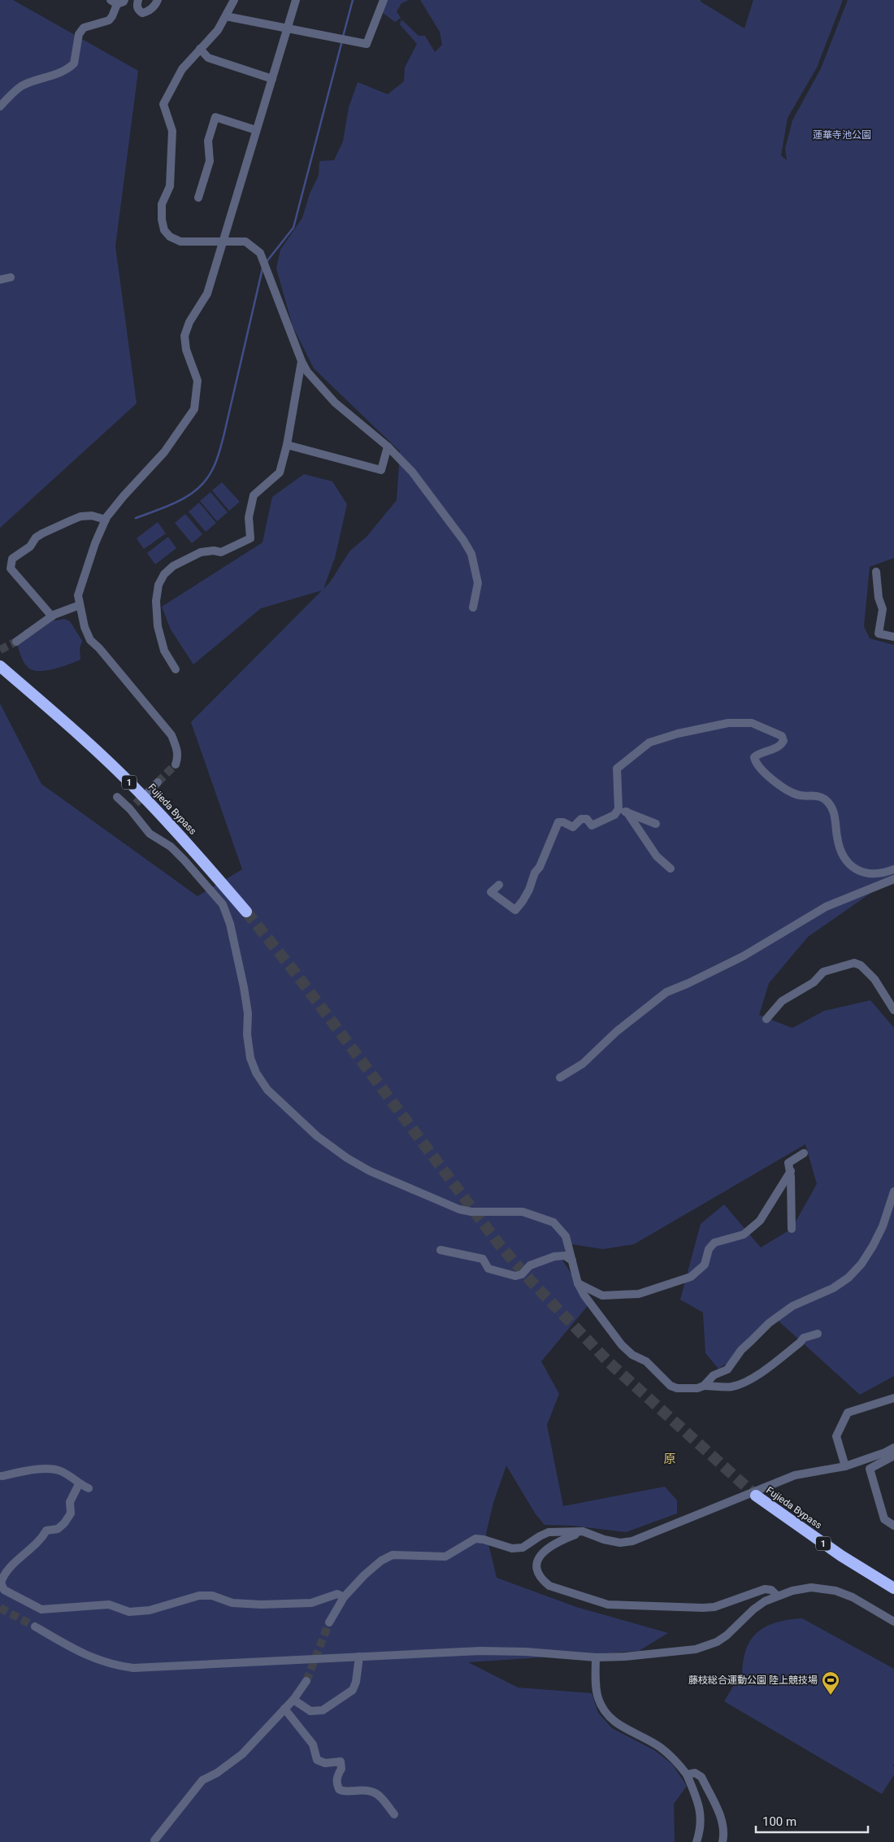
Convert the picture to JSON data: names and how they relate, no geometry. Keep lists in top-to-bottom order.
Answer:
{
  "streets": {
    "highway": ["1", "Fujieda Bypass"]
  },
  "districts": ["原"],
  "parks": ["蓮華寺池公園"],
  "places": {
    "sports": ["藤枝総合運動公園 陸上競技場"]
  },
  "scale_bar": "100 m"
}
